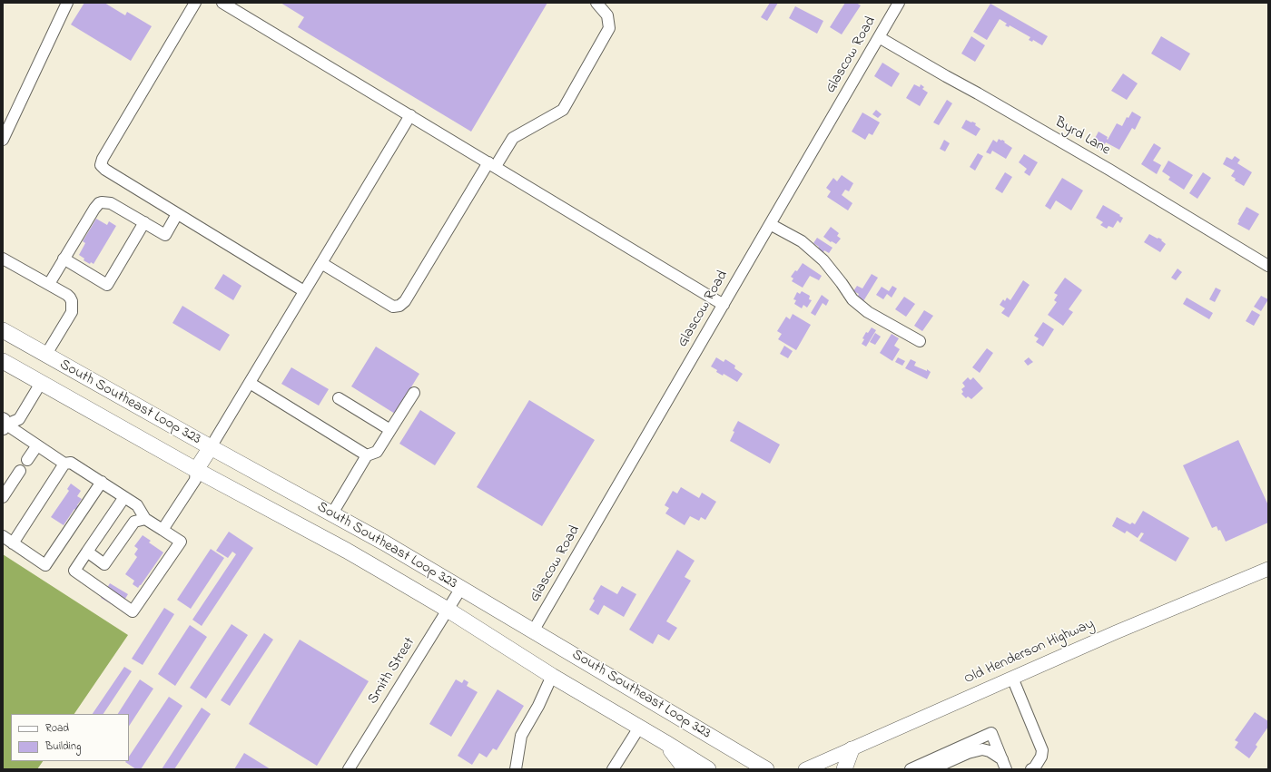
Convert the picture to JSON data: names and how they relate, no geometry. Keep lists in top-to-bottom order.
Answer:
{
  "streets": {
    "highway": ["South Southeast Loop 323"],
    "main road": ["Old Henderson Highway"],
    "street": ["Glascow Road", "Byrd Lane", "Smith Street"]
  },
  "crossings": [
    ["Glascow Road", "Byrd Lane"],
    ["Glascow Road", "South Southeast Loop 323"],
    ["South Southeast Loop 323", "Smith Street"]
  ],
  "legend": ["Road", "Building"]
}
